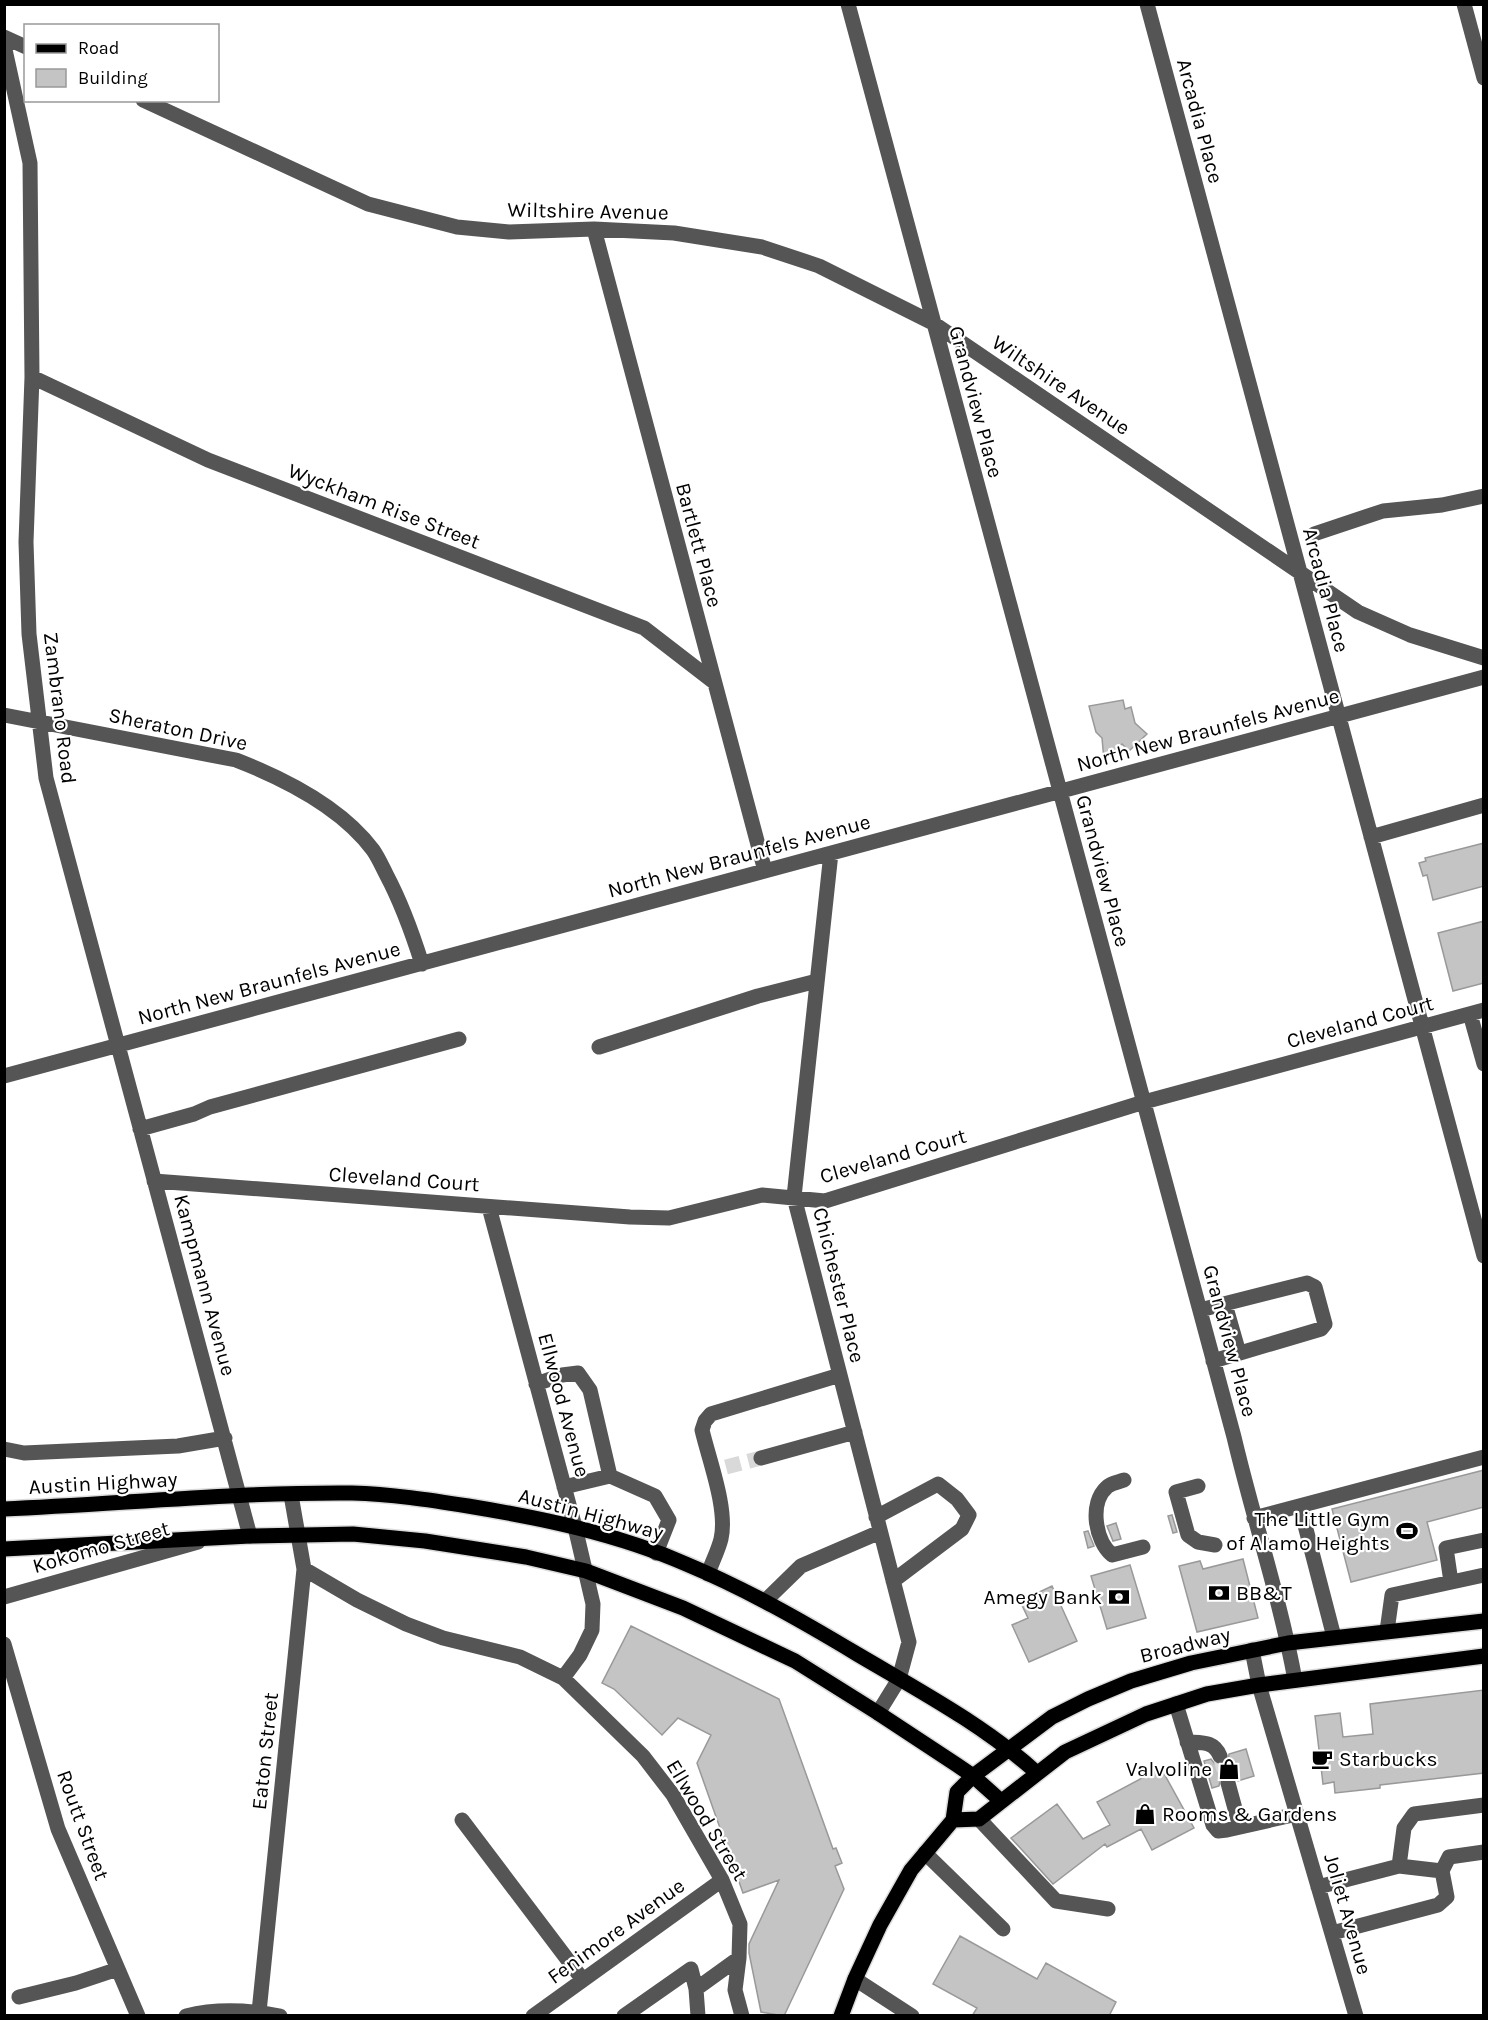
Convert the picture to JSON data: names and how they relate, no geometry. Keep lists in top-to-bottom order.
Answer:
{
  "streets": {
    "main road": ["Austin Highway", "Broadway"],
    "street": [
      "Arcadia Place",
      "Wiltshire Avenue",
      "Grandview Place",
      "Wyckham Rise Street",
      "Bartlett Place",
      "Zambrano Road",
      "Sheraton Drive",
      "North New Braunfels Avenue",
      "Cleveland Court",
      "Kampmann Avenue",
      "Chichester Place",
      "Ellwood Avenue",
      "Kokomo Street",
      "Eaton Street",
      "Ellwood Street",
      "Routt Street",
      "Joliet Avenue",
      "Fenimore Avenue"
    ]
  },
  "crossings": [
    ["Arcadia Place", "Wiltshire Avenue"],
    ["Arcadia Place", "North New Braunfels Avenue"],
    ["Arcadia Place", "Cleveland Court"],
    ["Wiltshire Avenue", "Grandview Place"],
    ["Wiltshire Avenue", "Bartlett Place"],
    ["Grandview Place", "North New Braunfels Avenue"],
    ["Grandview Place", "Cleveland Court"],
    ["Grandview Place", "Broadway"],
    ["Wyckham Rise Street", "Bartlett Place"],
    ["Wyckham Rise Street", "Zambrano Road"],
    ["Bartlett Place", "North New Braunfels Avenue"],
    ["Zambrano Road", "Sheraton Drive"],
    ["Zambrano Road", "North New Braunfels Avenue"],
    ["Zambrano Road", "Kampmann Avenue"],
    ["Sheraton Drive", "North New Braunfels Avenue"],
    ["North New Braunfels Avenue", "Kampmann Avenue"],
    ["North New Braunfels Avenue", "Chichester Place"],
    ["Cleveland Court", "Kampmann Avenue"],
    ["Cleveland Court", "Chichester Place"],
    ["Cleveland Court", "Ellwood Avenue"],
    ["Kampmann Avenue", "Austin Highway"],
    ["Chichester Place", "Austin Highway"],
    ["Ellwood Avenue", "Austin Highway"],
    ["Ellwood Avenue", "Ellwood Street"],
    ["Austin Highway", "Broadway"],
    ["Austin Highway", "Eaton Street"],
    ["Broadway", "Joliet Avenue"],
    ["Ellwood Street", "Fenimore Avenue"]
  ],
  "places": {
    "sports": ["The Little Gym of Alamo Heights"],
    "bank": ["BB&T", "Amegy Bank"],
    "cafe": ["Starbucks"],
    "shop": ["Valvoline", "Rooms & Gardens"]
  },
  "legend": ["Road", "Building"]
}
